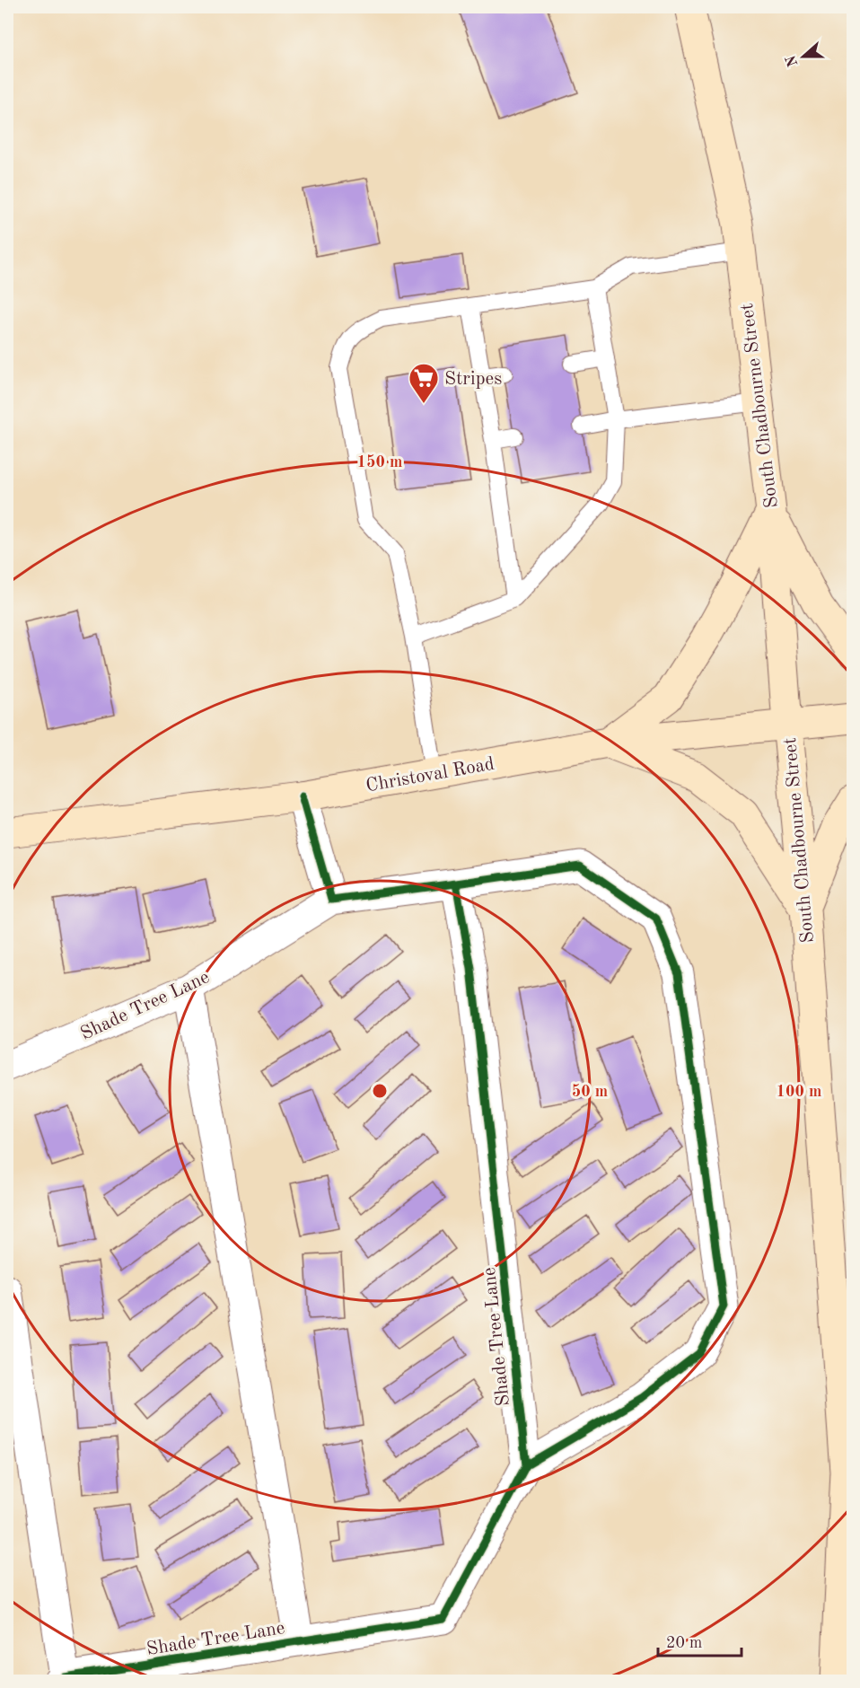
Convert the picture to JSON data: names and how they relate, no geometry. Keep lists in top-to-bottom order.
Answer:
{
  "streets": {
    "main road": ["South Chadbourne Street", "Christoval Road"],
    "street": ["Shade Tree Lane"]
  },
  "crossings": [
    ["South Chadbourne Street", "Christoval Road"]
  ],
  "places": {
    "supermarket": ["Stripes"]
  },
  "scale_bar": "20 m",
  "north": "left",
  "rings": ["150 m", "50 m", "100 m"]
}
